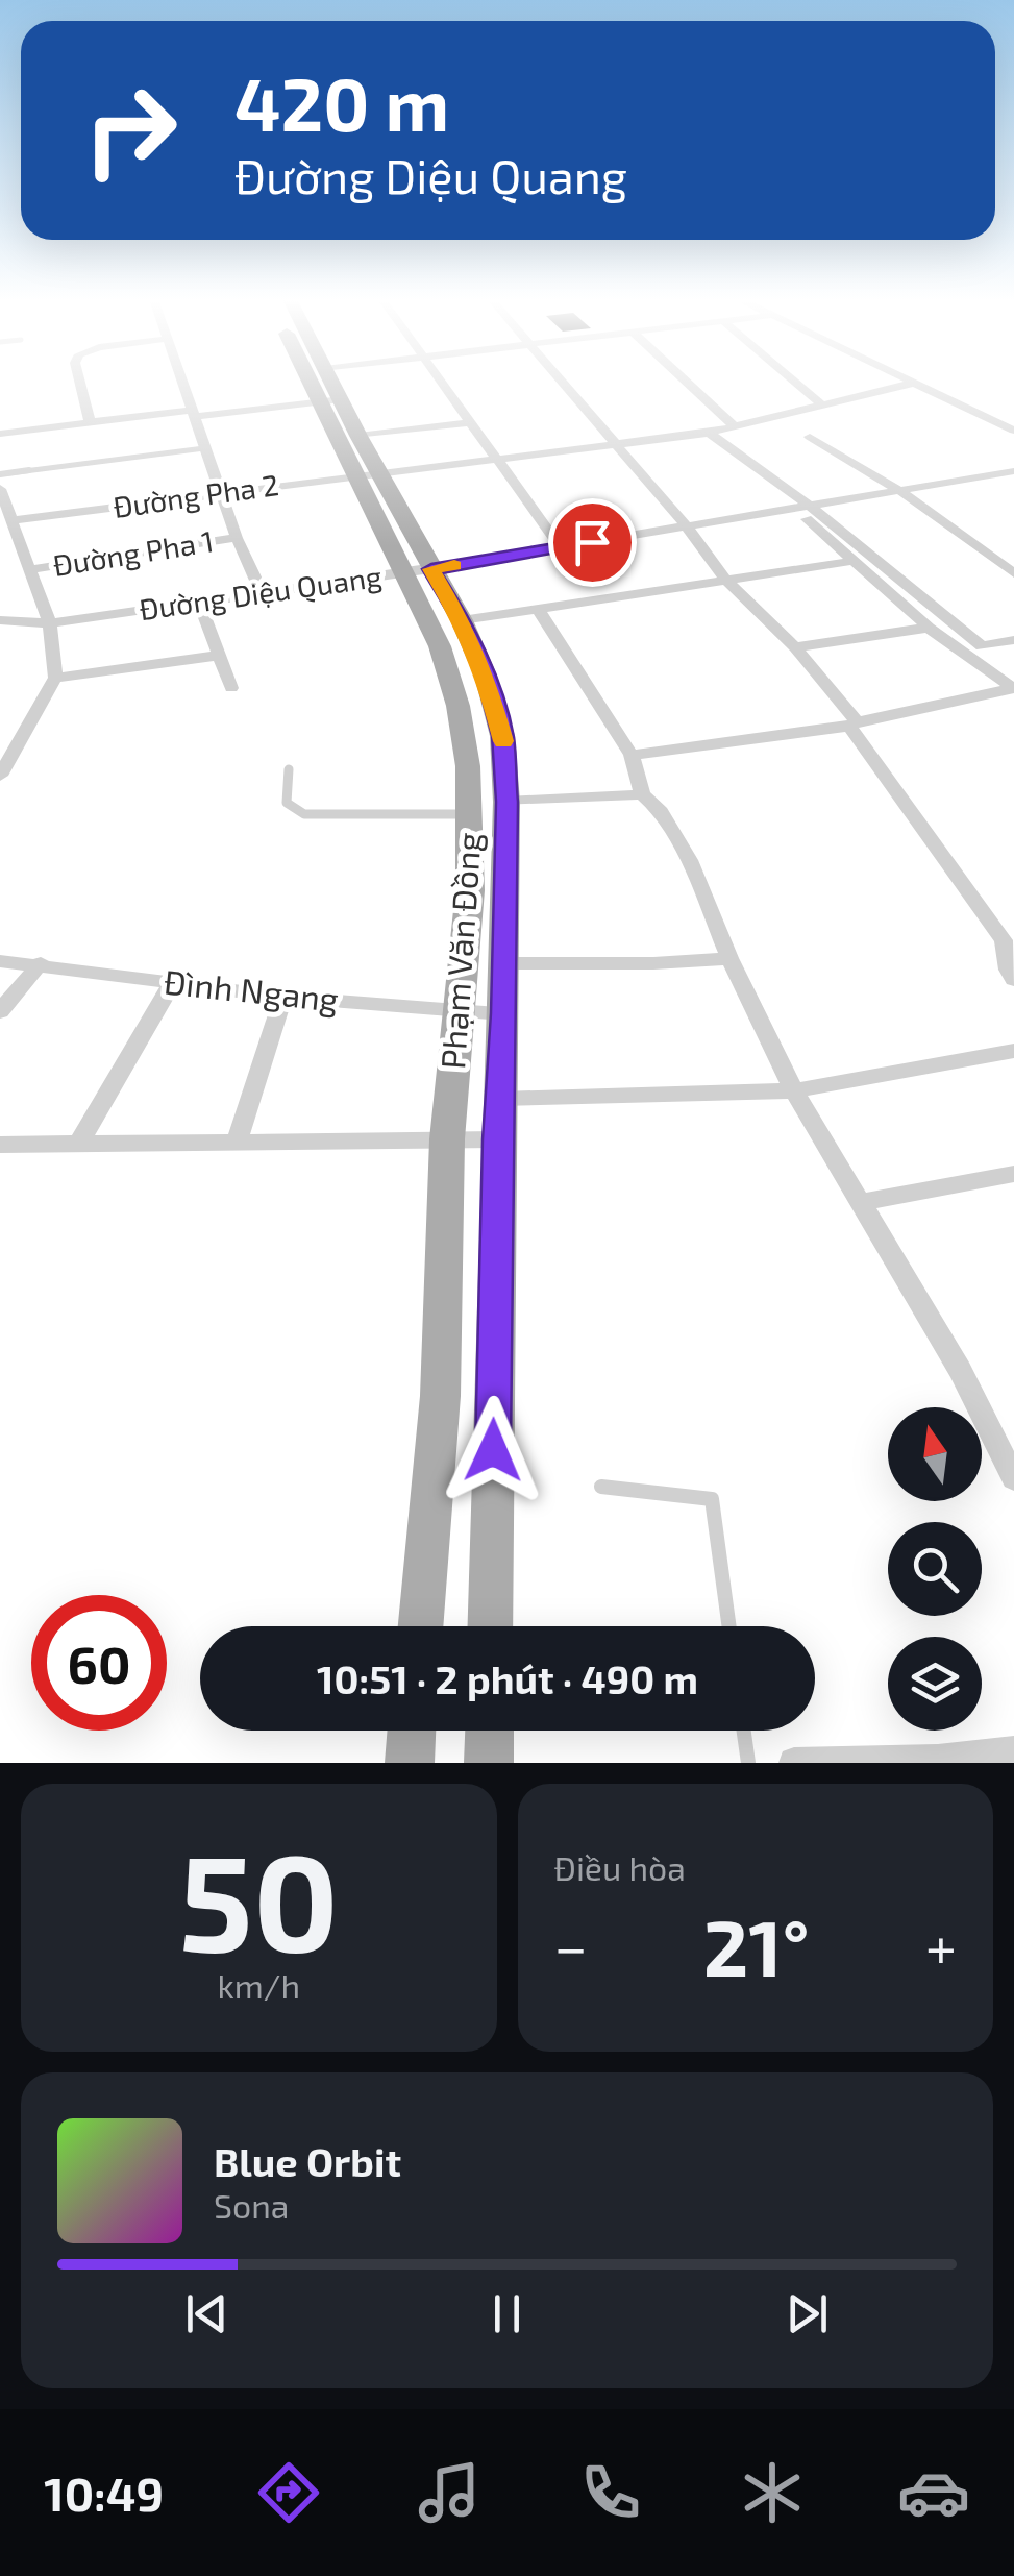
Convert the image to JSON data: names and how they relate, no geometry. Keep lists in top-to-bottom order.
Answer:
{
  "streets": {
    "main road": ["Phạm Văn Đồng"],
    "street": [
      "Đường Pha 2",
      "Đường Pha 1",
      "Đường Diệu Quang",
      "Đình Ngang"
    ]
  },
  "crossings": [
    ["Đường Pha 2", "Phạm Văn Đồng"],
    ["Đường Diệu Quang", "Phạm Văn Đồng"],
    ["Phạm Văn Đồng", "Đình Ngang"]
  ],
  "north": "top",
  "page": {
    "turn": ["420 m", "Đường Diệu Quang"],
    "limit": "60",
    "trip": "10:51 · 2 phút · 490 m",
    "tile": [
      ["50", "km/h"],
      "Điều hòa"
    ],
    "heat": ["−", "21°", "+"],
    "song": ["Blue Orbit", "Sona"],
    "tabs": "10:49"
  }
}
